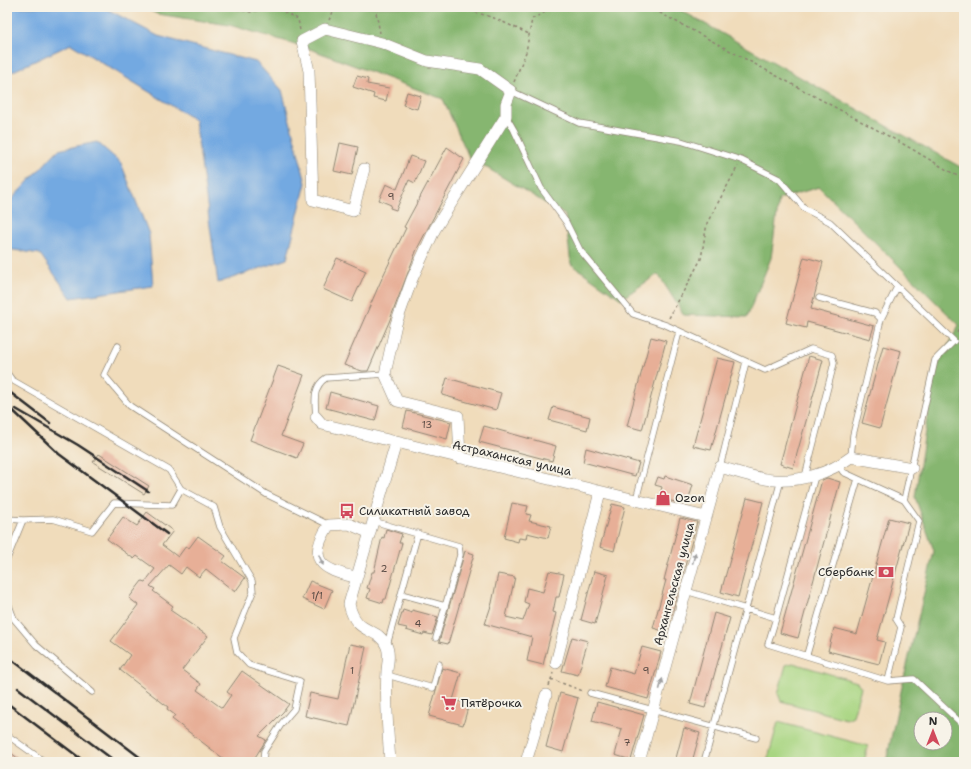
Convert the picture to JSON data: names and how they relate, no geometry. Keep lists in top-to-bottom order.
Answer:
{
  "streets": {
    "street": ["Астраханская улица", "Архангельская улица"]
  },
  "crossings": [
    ["Астраханская улица", "Архангельская улица"]
  ],
  "one_way": ["Архангельская улица"],
  "places": {
    "shop": ["Ozon"],
    "bus stop": ["Силикатный завод"],
    "bank": ["Сбербанк"],
    "supermarket": ["Пятёрочка"]
  },
  "house_numbers": [
    "9",
    "13",
    "2",
    "1/1",
    "4",
    "1",
    "9",
    "7"
  ],
  "north": "top"
}
